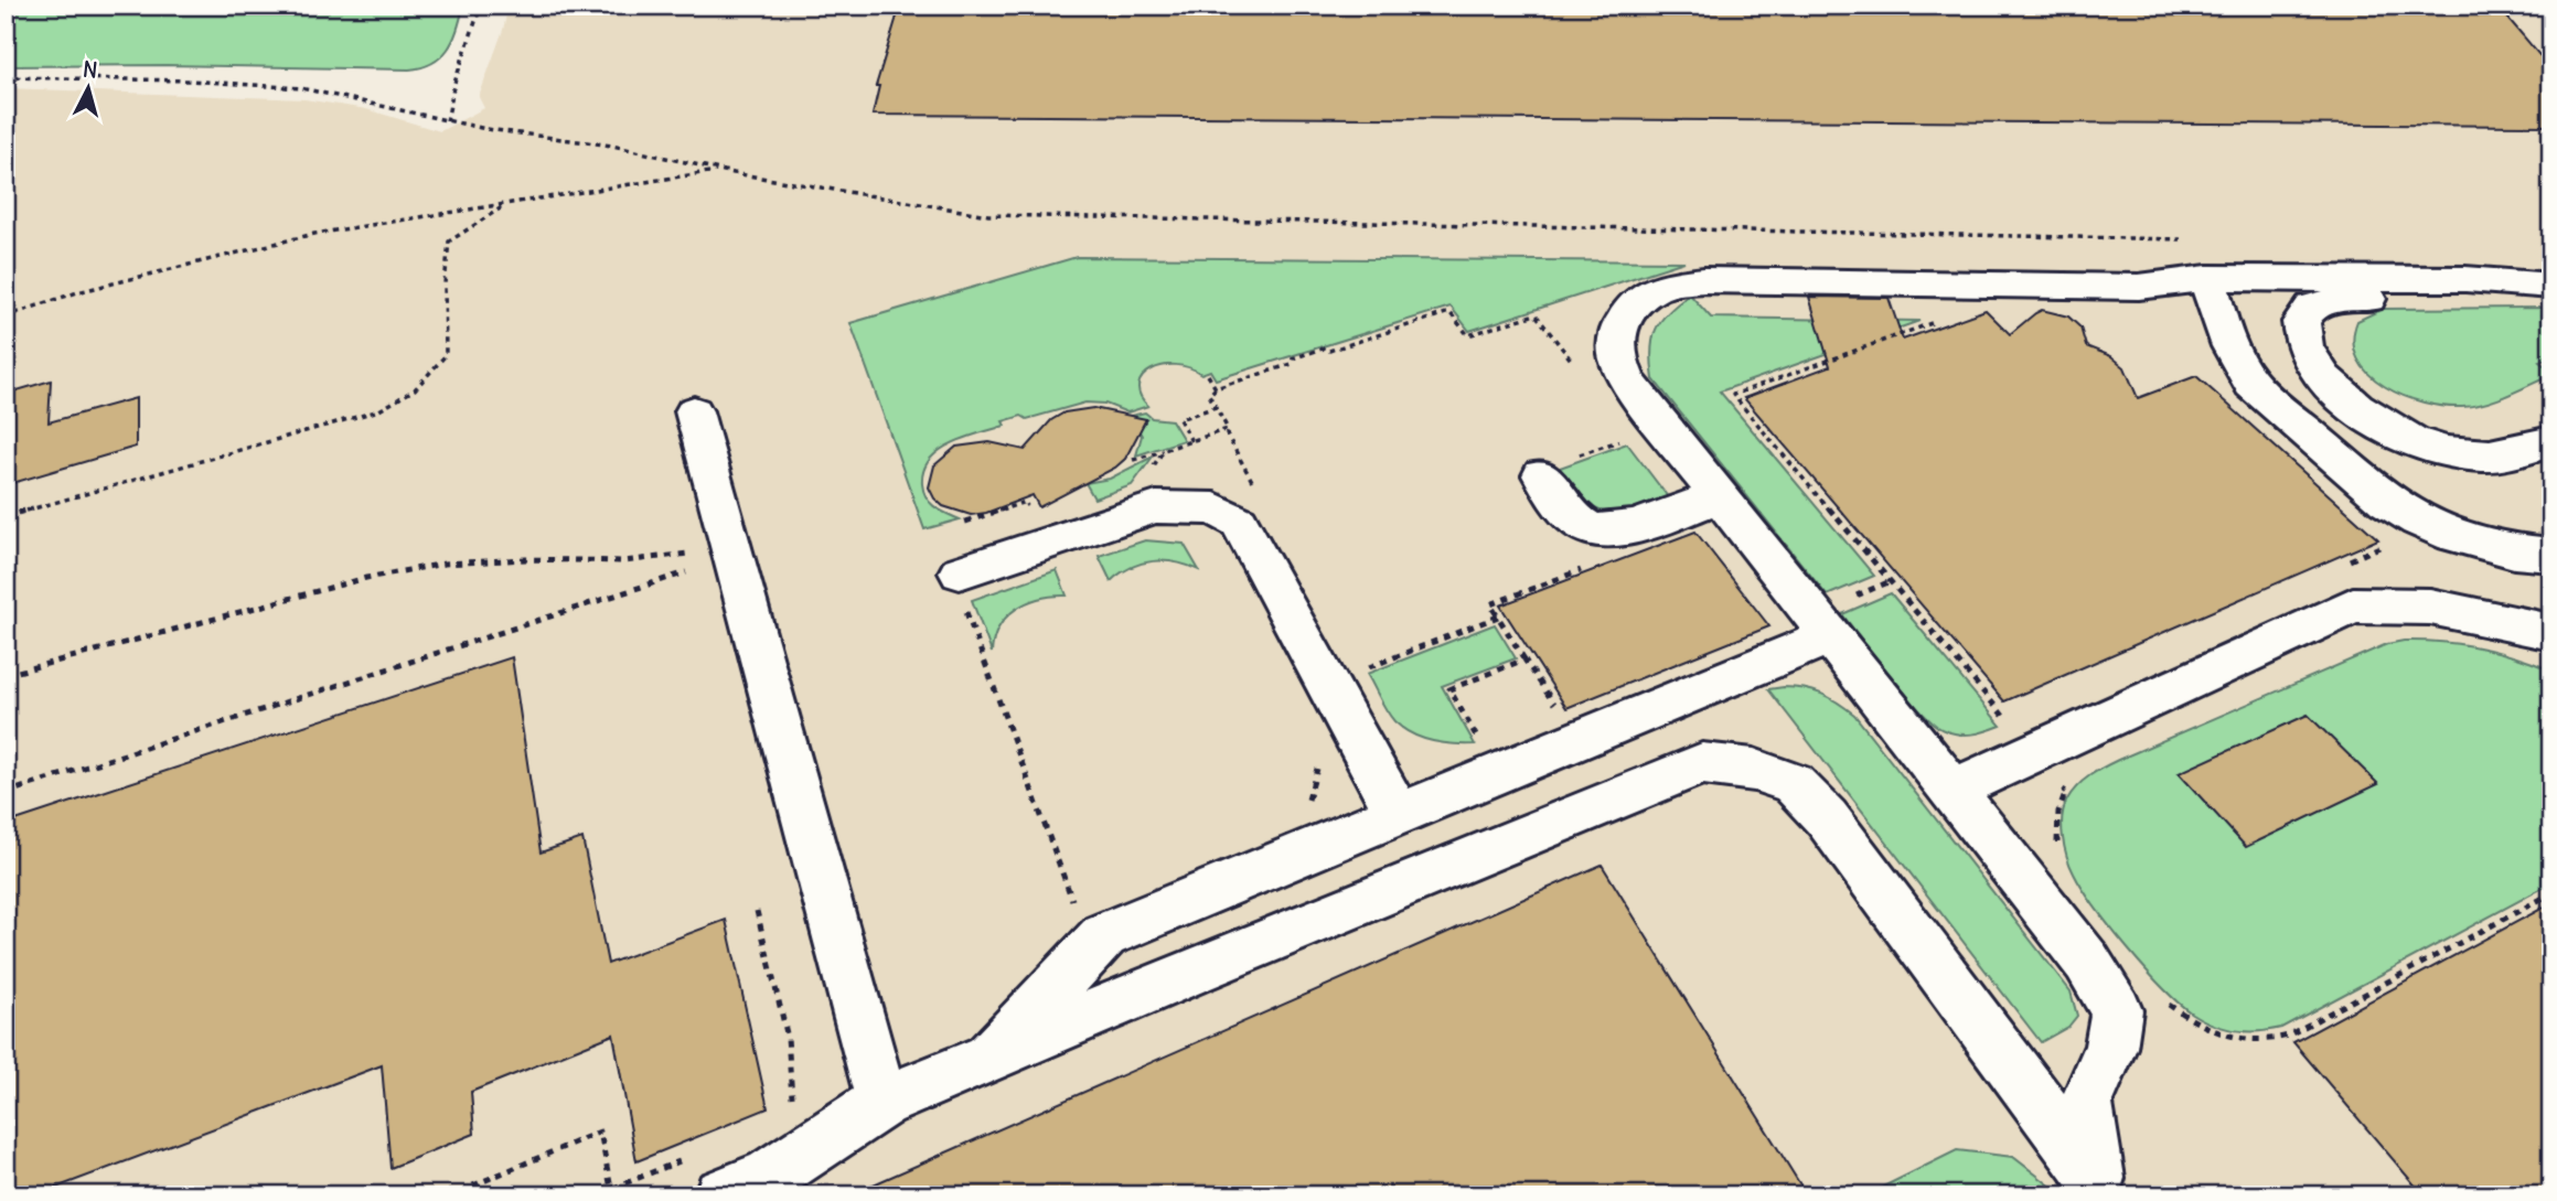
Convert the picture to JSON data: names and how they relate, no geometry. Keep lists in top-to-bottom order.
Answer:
{
  "north": "top"
}
